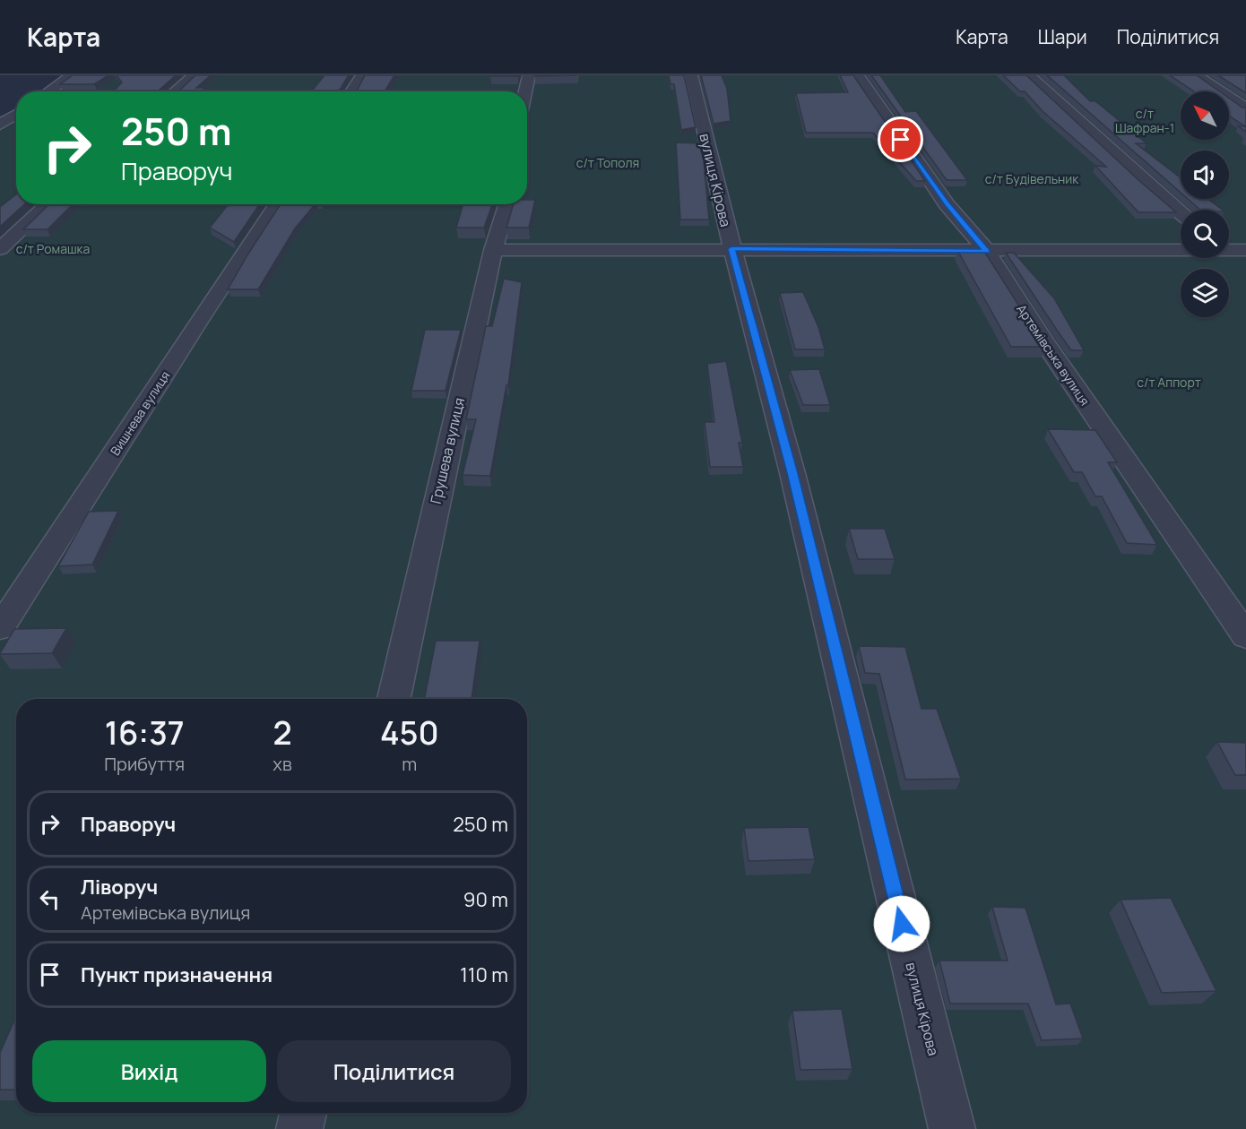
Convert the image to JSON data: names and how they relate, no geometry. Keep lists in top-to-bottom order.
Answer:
{
  "streets": {
    "street": [
      "вулиця Кірова",
      "Артемівська вулиця",
      "Вишнева вулиця",
      "Грушева вулиця"
    ]
  },
  "parks": [
    "с/т Шафран-1",
    "с/т Тополя",
    "с/т Будівельник",
    "с/т Ромашка",
    "с/т Аппорт"
  ],
  "north": "top left",
  "page": {
    "header": "Карта",
    "nav": ["Карта", "Шари", "Поділитися"],
    "turn": ["250 m", "Праворуч"],
    "eta": [
      "16:37",
      "Прибуття",
      "2",
      "хв",
      "450",
      "m"
    ],
    "list": [
      {
        "name": "Праворуч",
        "value": "250 m"
      },
      {
        "name": "Ліворуч",
        "note": "Артемівська вулиця",
        "value": "90 m"
      },
      {
        "name": "Пункт призначення",
        "value": "110 m"
      }
    ],
    "buttons": ["Вихід", "Поділитися"]
  }
}
